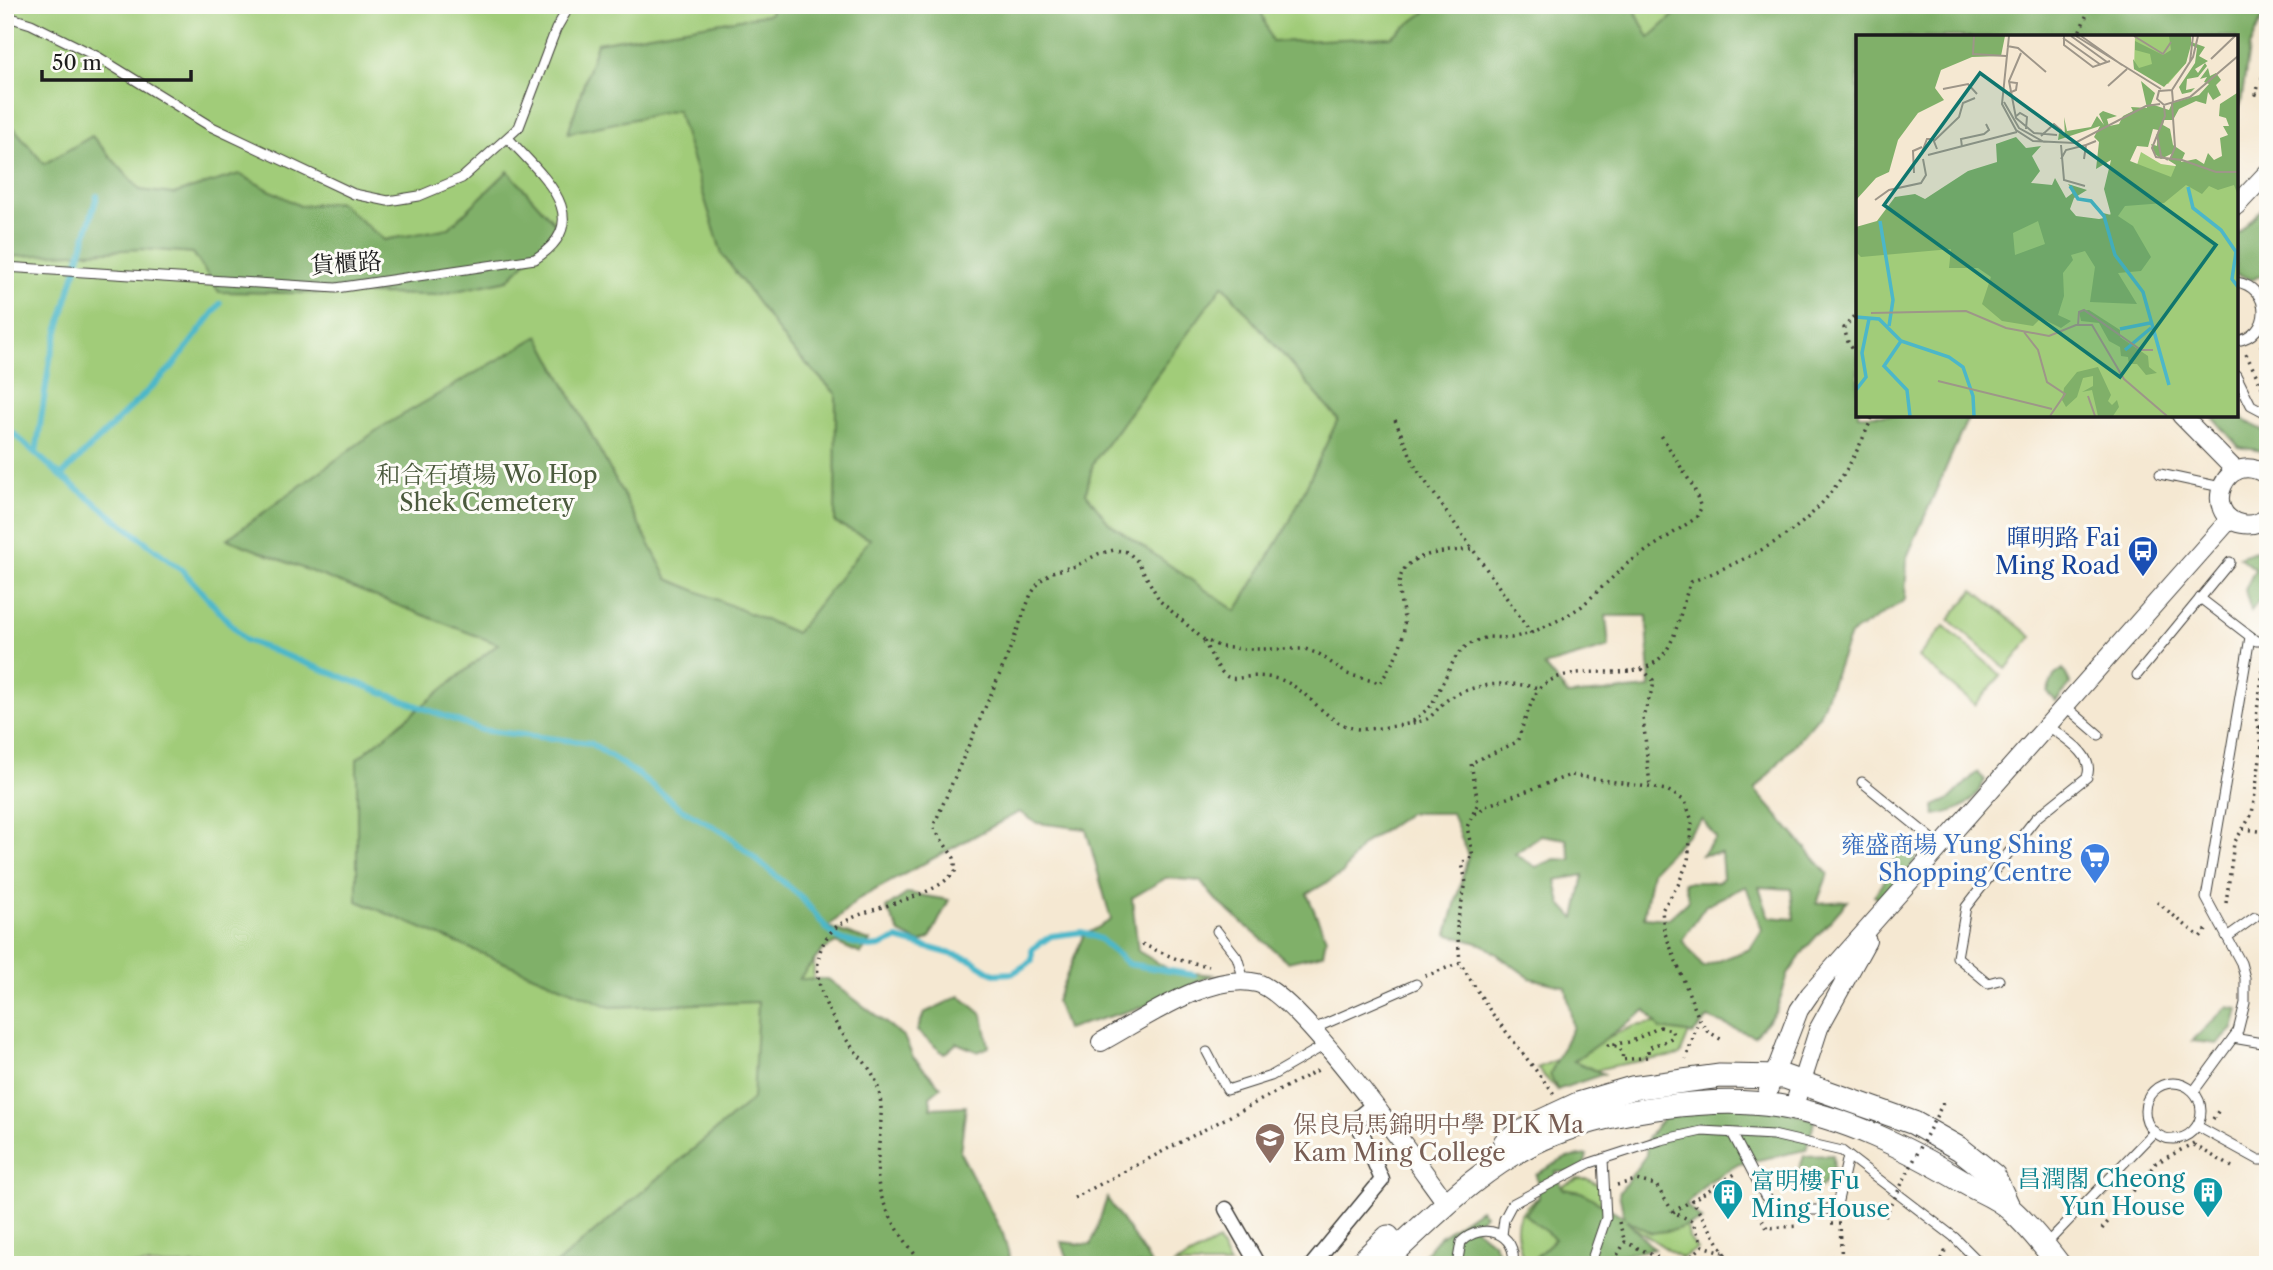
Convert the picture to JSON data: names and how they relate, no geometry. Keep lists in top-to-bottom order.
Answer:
{
  "streets": {
    "lane": ["貨櫃路"]
  },
  "parks": ["和合石墳場 Wo Hop Shek Cemetery"],
  "places": {
    "bus stop": ["暉明路 Fai Ming Road"],
    "supermarket": ["雍盛商場 Yung Shing Shopping Centre"],
    "school or university": ["保良局馬錦明中學 PLK Ma Kam Ming College"],
    "building": ["昌潤閣 Cheong Yun House", "富明樓 Fu Ming House"]
  },
  "scale_bar": "50 m"
}
